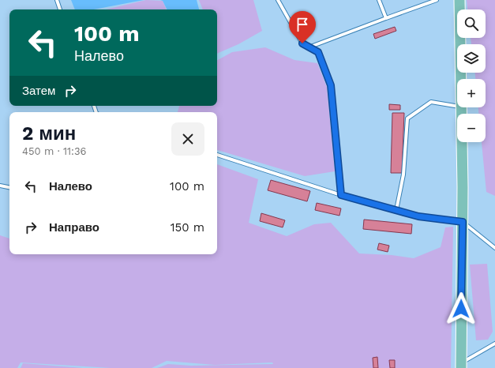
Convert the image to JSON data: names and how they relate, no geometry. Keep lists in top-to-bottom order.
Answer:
{
  "page": {
    "map_buttons": ["+", "−"],
    "turn": ["100 m", "Налево"],
    "then": "Затем",
    "heading": ["2 мин", "450 m · 11:36"],
    "list": [
      {
        "name": "Налево",
        "value": "100 m"
      },
      {
        "name": "Направо",
        "value": "150 m"
      }
    ]
  }
}
